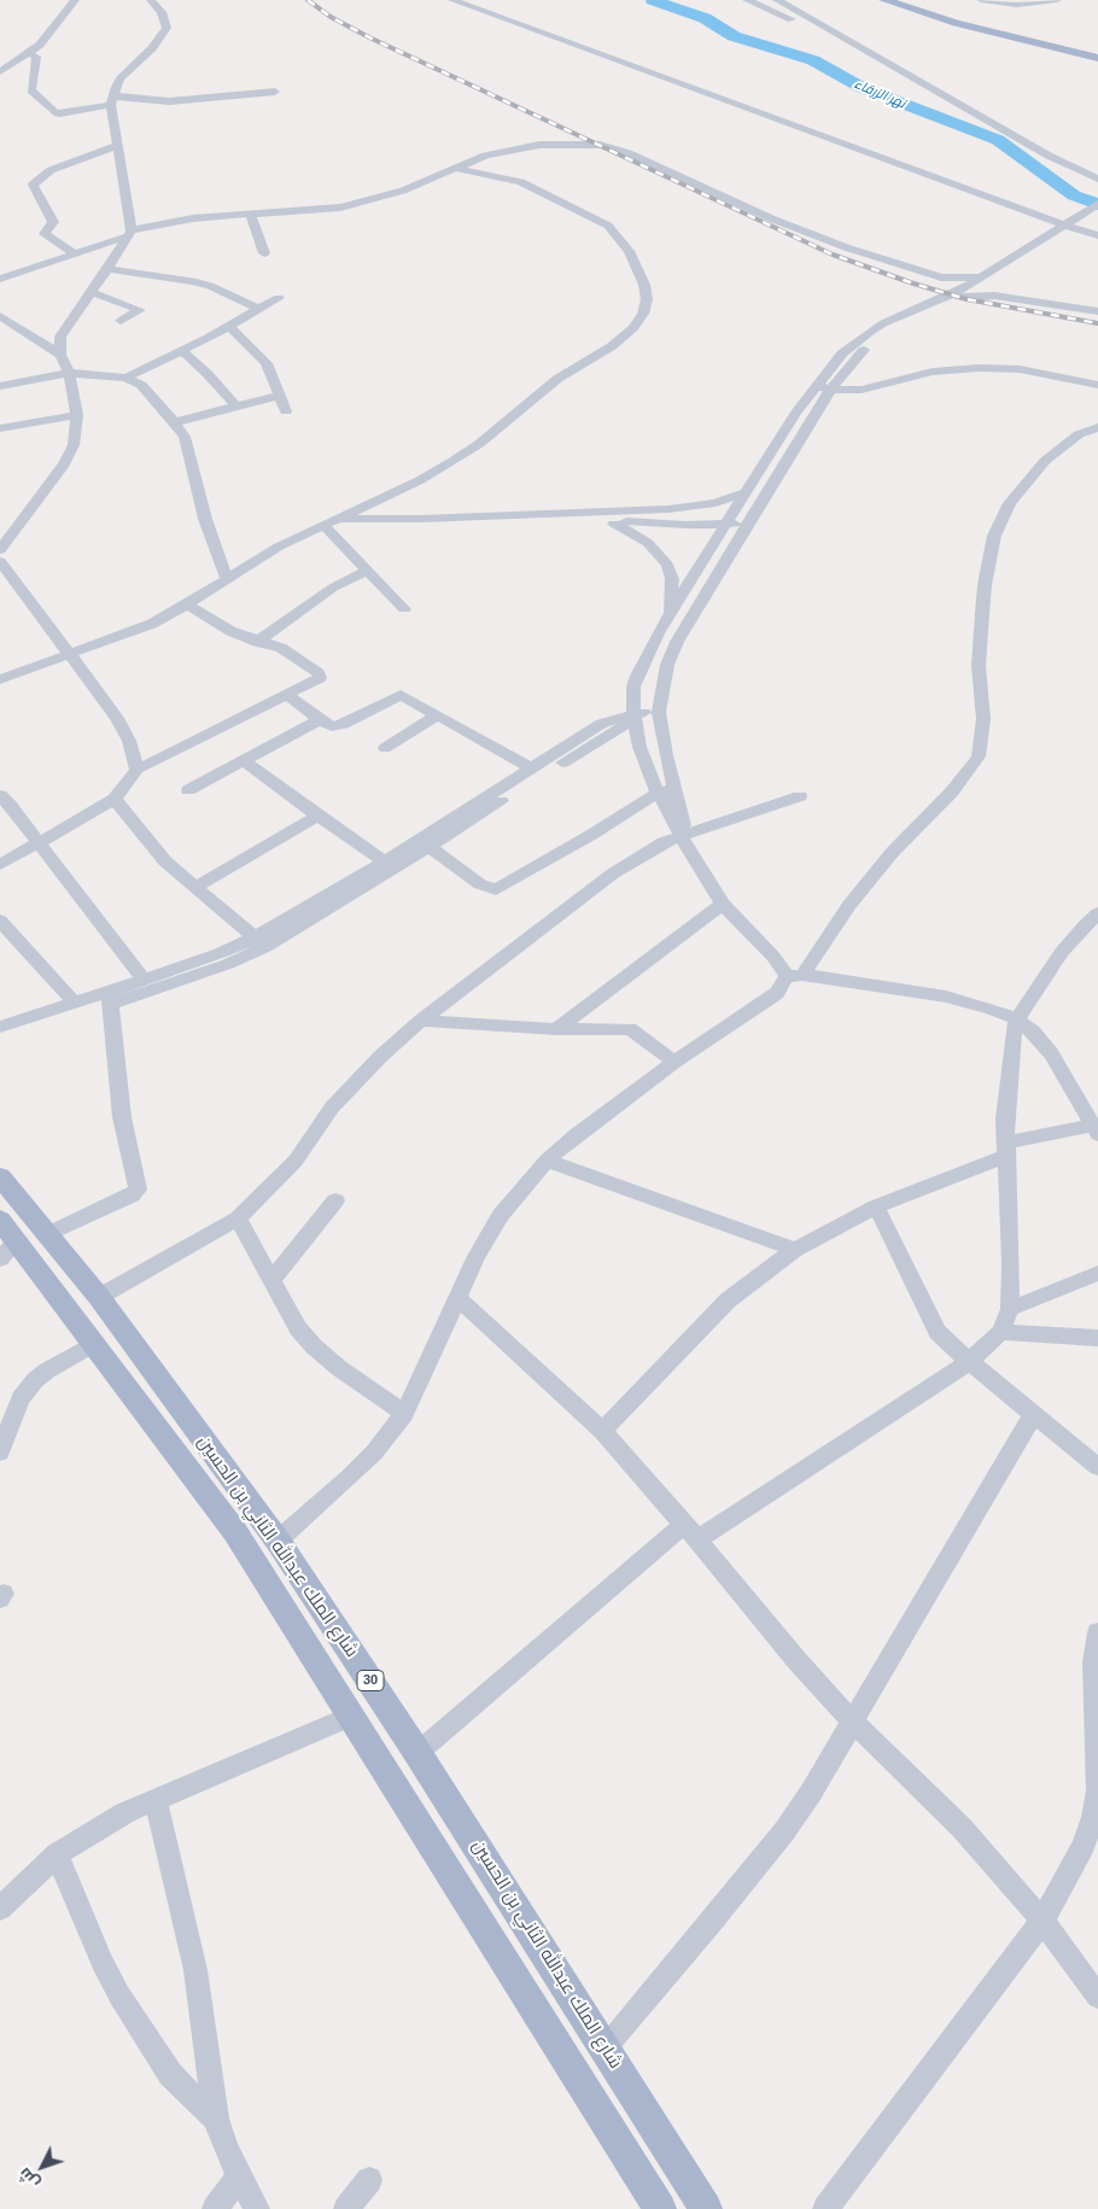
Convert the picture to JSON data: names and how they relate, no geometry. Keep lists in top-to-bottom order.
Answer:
{
  "streets": {
    "main road": ["شارع الملك عبدالله الثاني بن الحسين", "30"]
  },
  "water": ["نهر الزرقاء"],
  "north": "bottom left"
}
